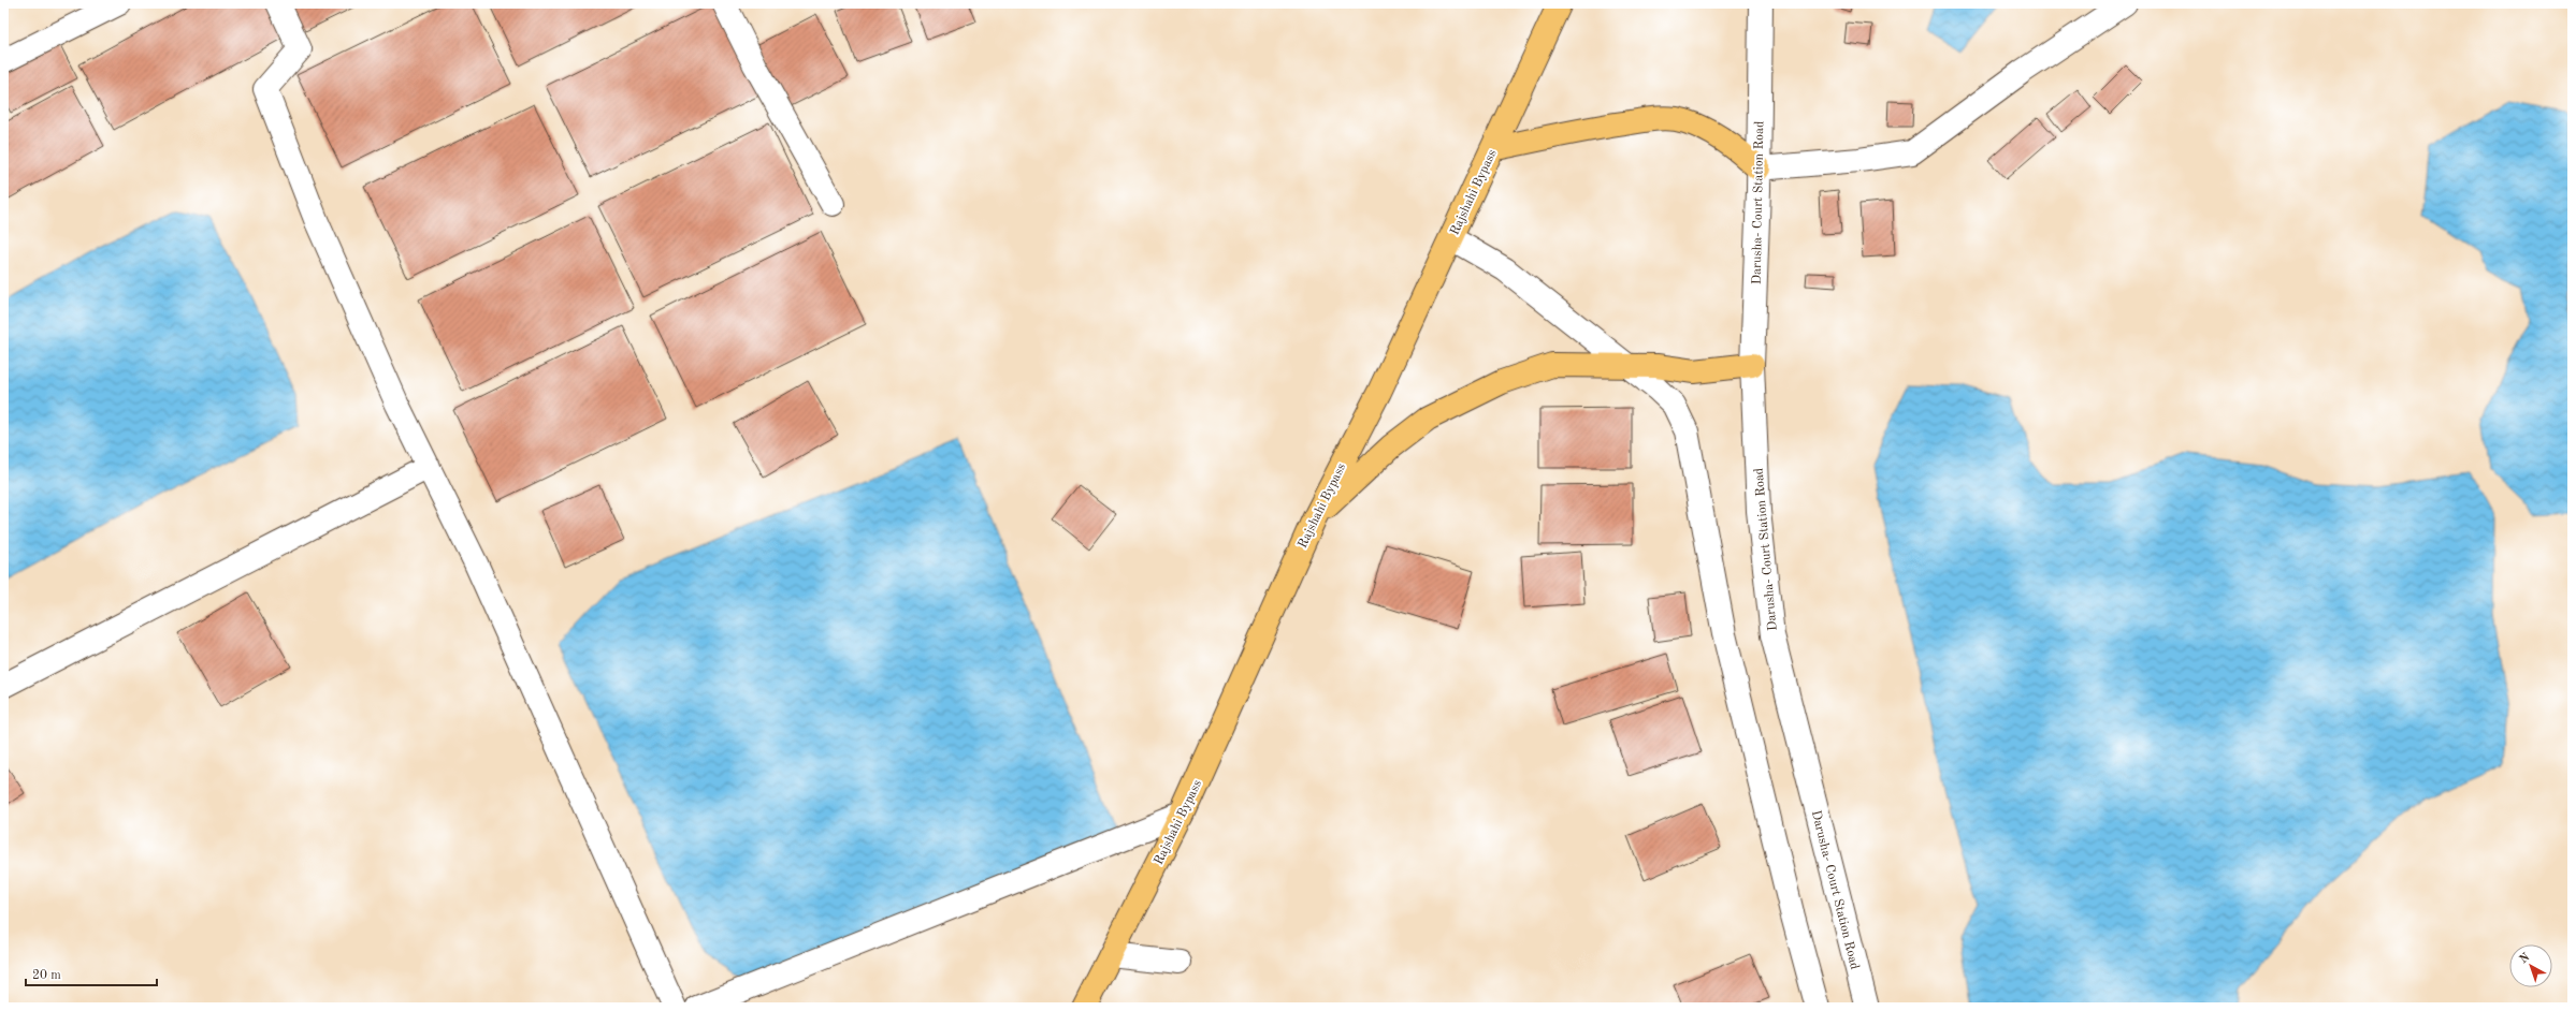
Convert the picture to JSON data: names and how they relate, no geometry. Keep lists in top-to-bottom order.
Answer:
{
  "streets": {
    "highway": ["Rajshahi Bypass"],
    "street": ["Darusha- Court Station Road"]
  },
  "scale_bar": "20 m",
  "north": "top left"
}
